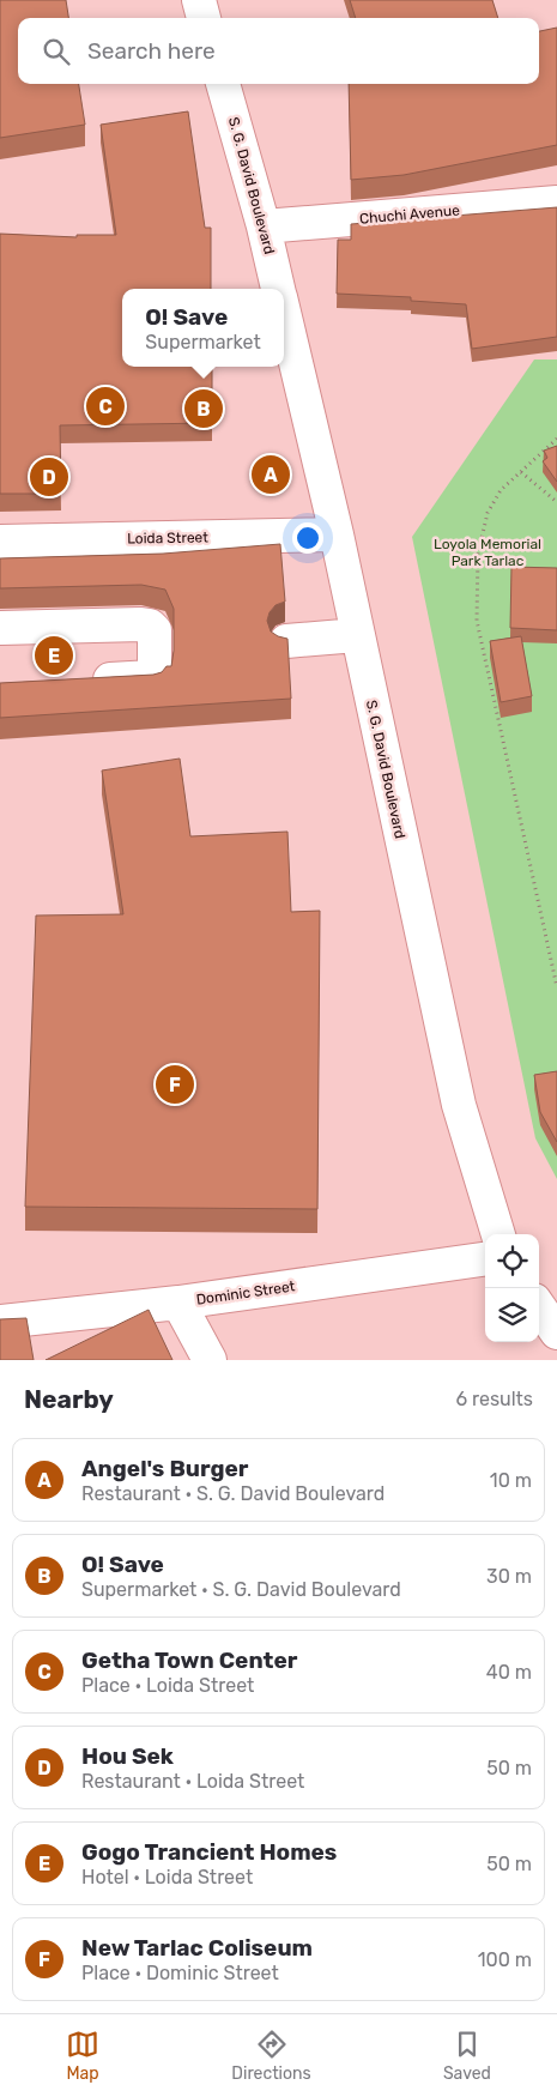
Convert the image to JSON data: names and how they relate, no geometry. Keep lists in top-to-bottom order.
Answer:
{
  "streets": {
    "street": [
      "S. G. David Boulevard",
      "Chuchi Avenue",
      "Loida Street",
      "Dominic Street"
    ]
  },
  "crossings": [
    ["S. G. David Boulevard", "Chuchi Avenue"],
    ["S. G. David Boulevard", "Loida Street"]
  ],
  "parks": ["Loyola Memorial Park Tarlac"],
  "page": {
    "search": "Search here",
    "popup": ["O! Save", "Supermarket"],
    "pins": [
      "C",
      "B",
      "A",
      "D",
      "E",
      "F"
    ],
    "heading": ["Nearby", "6 results"],
    "list": [
      {
        "mark": "A",
        "name": "Angel's Burger",
        "note": "Restaurant · S. G. David Boulevard",
        "value": "10 m"
      },
      {
        "mark": "B",
        "name": "O! Save",
        "note": "Supermarket · S. G. David Boulevard",
        "value": "30 m"
      },
      {
        "mark": "C",
        "name": "Getha Town Center",
        "note": "Place · Loida Street",
        "value": "40 m"
      },
      {
        "mark": "D",
        "name": "Hou Sek",
        "note": "Restaurant · Loida Street",
        "value": "50 m"
      },
      {
        "mark": "E",
        "name": "Gogo Trancient Homes",
        "note": "Hotel · Loida Street",
        "value": "50 m"
      },
      {
        "mark": "F",
        "name": "New Tarlac Coliseum",
        "note": "Place · Dominic Street",
        "value": "100 m"
      }
    ],
    "nav": ["Map", "Directions", "Saved"]
  }
}
